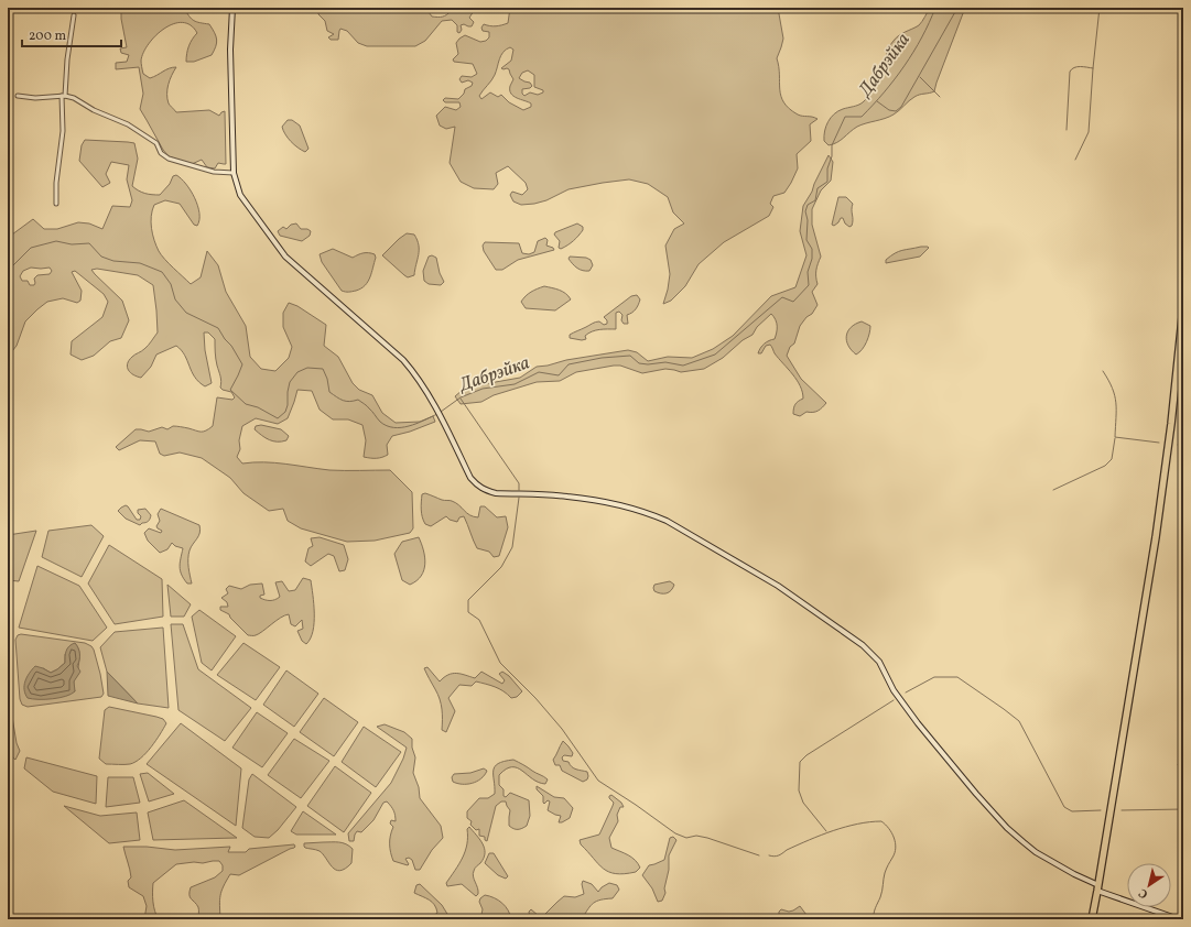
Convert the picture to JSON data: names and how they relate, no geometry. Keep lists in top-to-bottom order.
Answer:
{
  "water": ["Дабрэйка"],
  "scale_bar": "200 m",
  "north": "bottom left"
}
